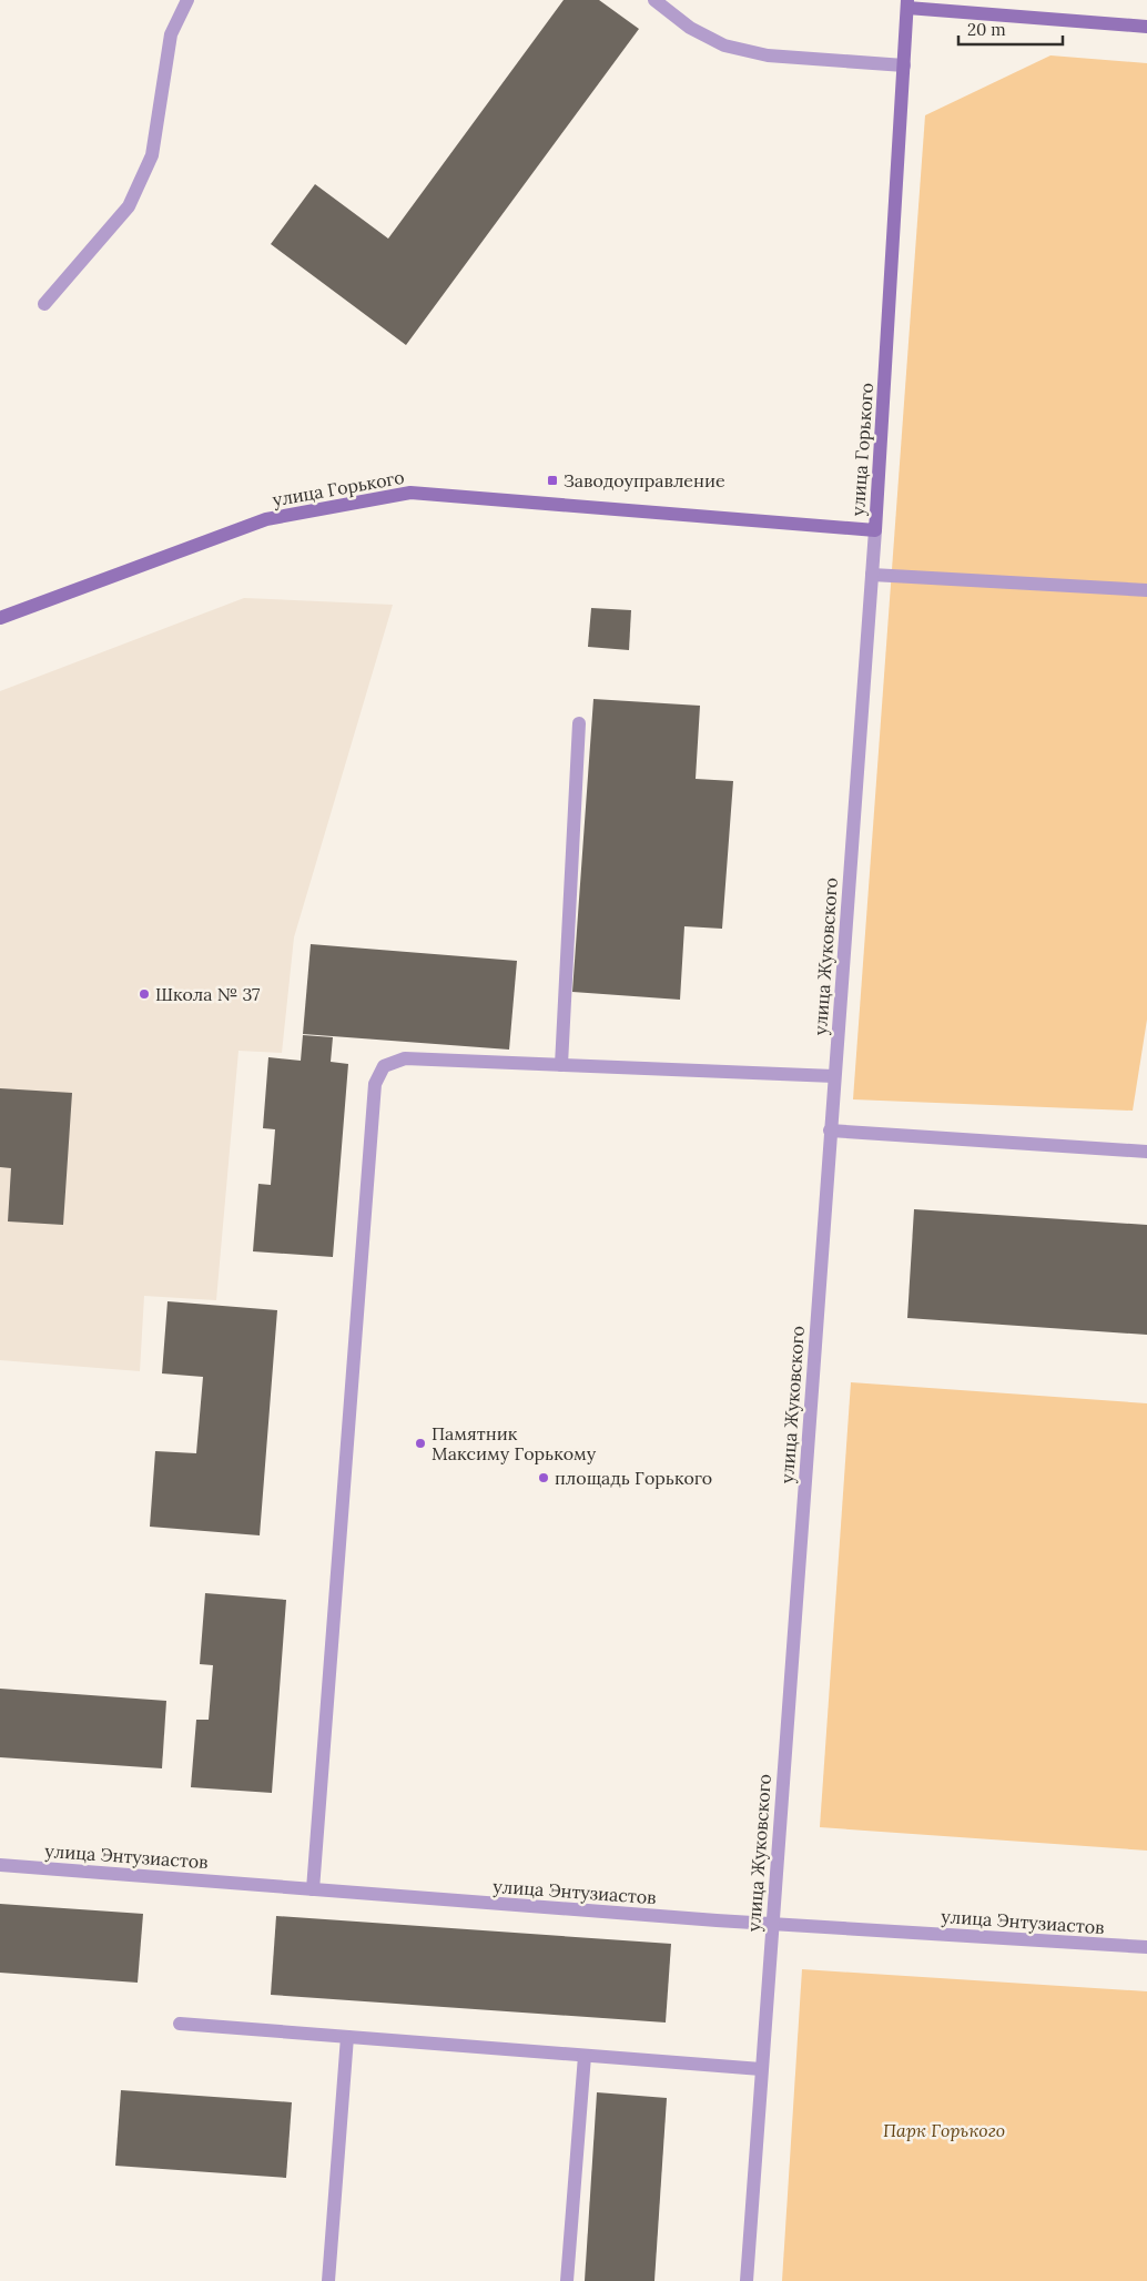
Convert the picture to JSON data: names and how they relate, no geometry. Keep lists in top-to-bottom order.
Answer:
{
  "streets": {
    "main road": ["улица Горького"],
    "street": ["улица Жуковского", "улица Энтузиастов"]
  },
  "crossings": [
    ["улица Горького", "улица Жуковского"],
    ["улица Жуковского", "улица Энтузиастов"]
  ],
  "parks": ["Парк Горького"],
  "places": {
    "transit": ["Заводоуправление"],
    "other": ["Школа № 37", "Памятник Максиму Горькому", "площадь Горького"]
  },
  "scale_bar": "20 m"
}
